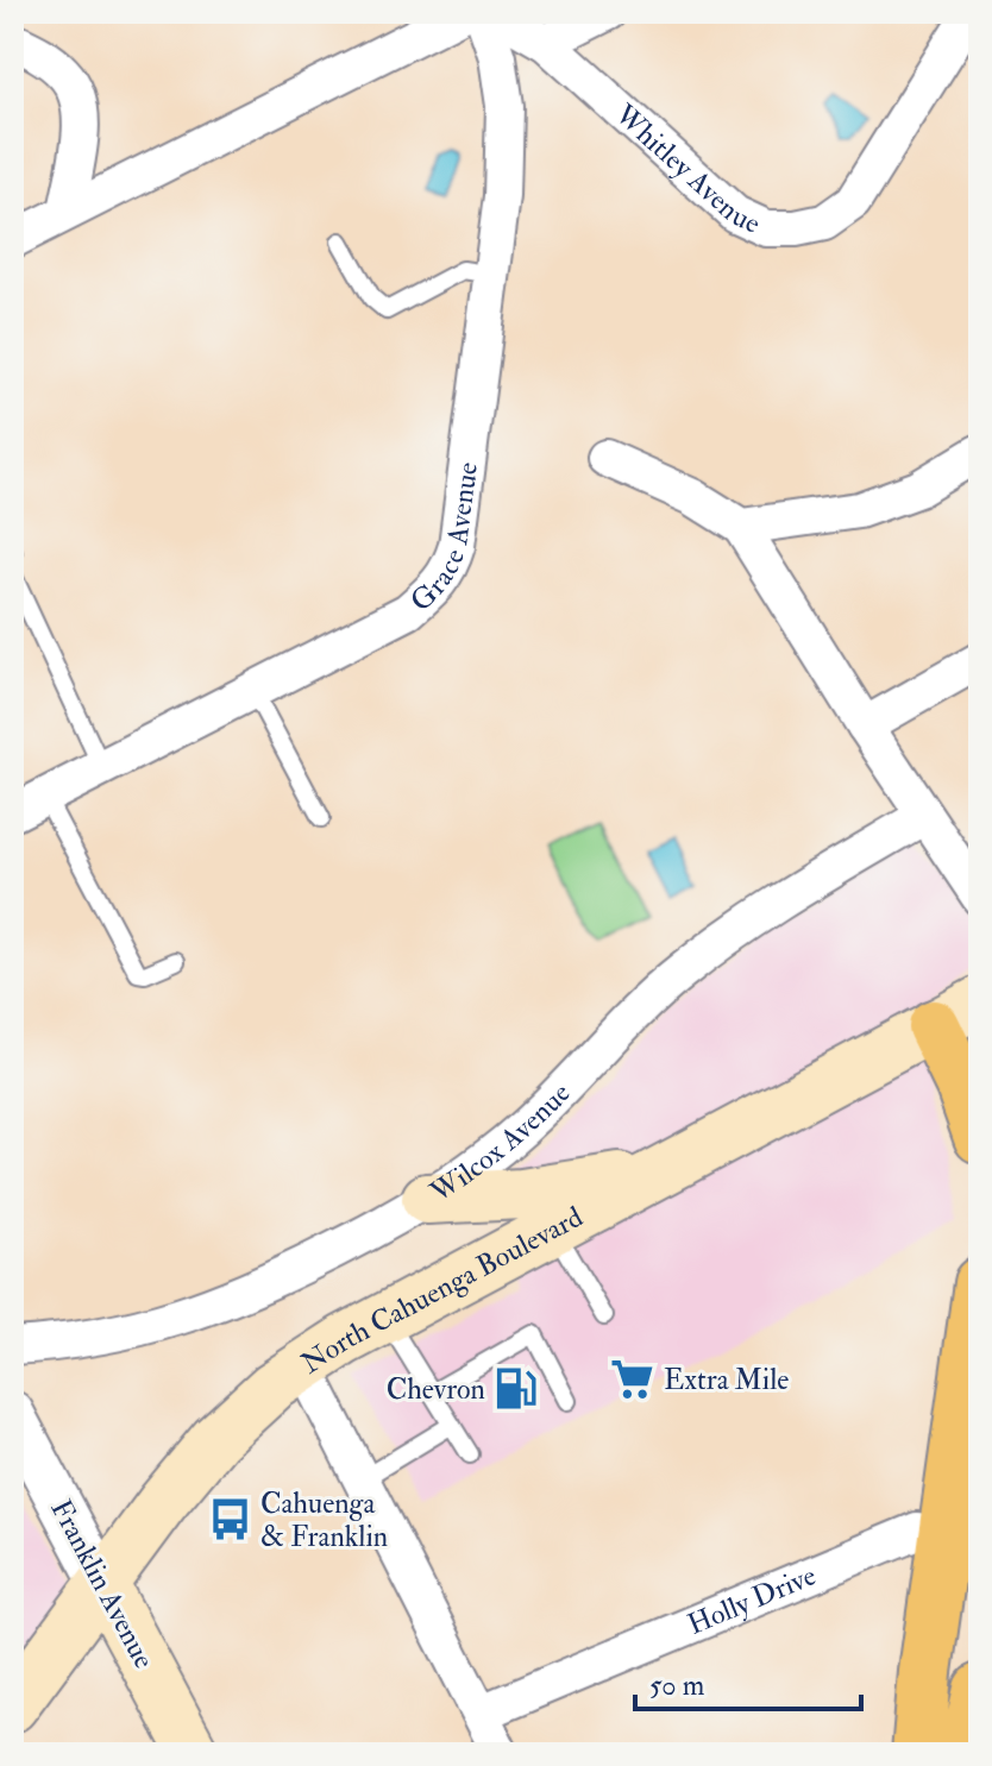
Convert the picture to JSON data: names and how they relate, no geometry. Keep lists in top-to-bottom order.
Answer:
{
  "streets": {
    "main road": ["North Cahuenga Boulevard", "Franklin Avenue"],
    "street": [
      "Whitley Avenue",
      "Grace Avenue",
      "Wilcox Avenue",
      "Holly Drive"
    ]
  },
  "crossings": [
    ["North Cahuenga Boulevard", "Franklin Avenue"]
  ],
  "places": {
    "supermarket": ["Extra Mile"],
    "fuel station": ["Chevron"],
    "bus stop": ["Cahuenga & Franklin"]
  },
  "scale_bar": "50 m"
}
